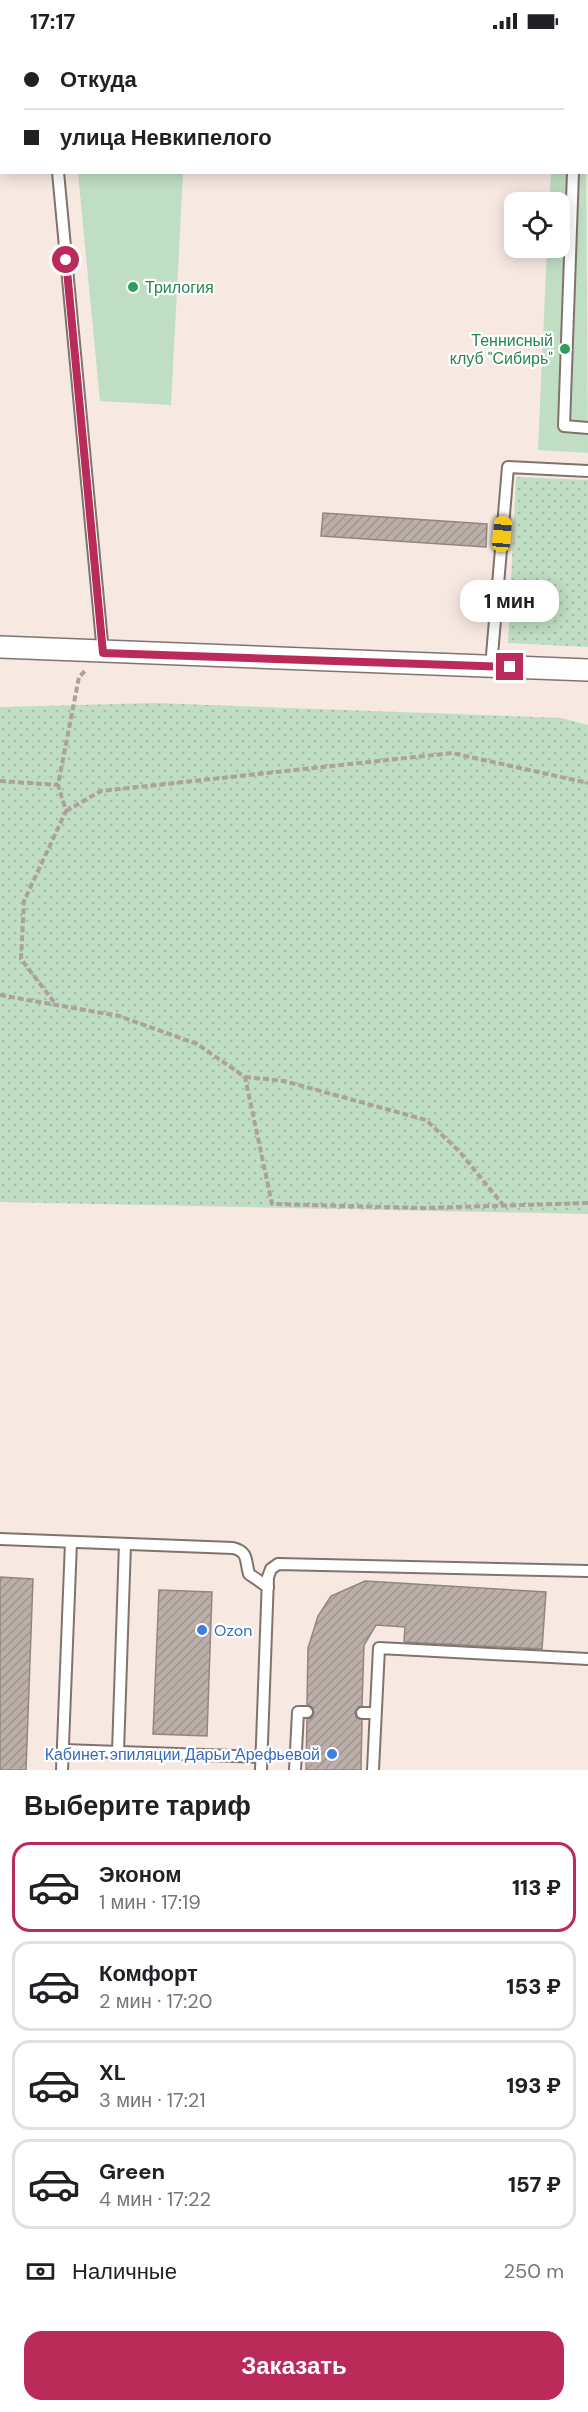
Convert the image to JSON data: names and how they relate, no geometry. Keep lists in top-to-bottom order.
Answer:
{
  "places": [
    "Трилогия",
    "Теннисный клуб \"Сибирь\"",
    "Ozon",
    "Кабинет эпиляции Дарьи Арефьевой"
  ],
  "page": {
    "status": "17:17",
    "banner": ["Откуда", "улица Невкипелого"],
    "bubble": "1 мин",
    "heading": "Выберите тариф",
    "list": [
      {
        "name": "Эконом",
        "note": "1 мин · 17:19",
        "value": "113 ₽"
      },
      {
        "name": "Комфорт",
        "note": "2 мин · 17:20",
        "value": "153 ₽"
      },
      {
        "name": "XL",
        "note": "3 мин · 17:21",
        "value": "193 ₽"
      },
      {
        "name": "Green",
        "note": "4 мин · 17:22",
        "value": "157 ₽"
      }
    ],
    "pay": ["Наличные", "250 m"],
    "buttons": "Заказать"
  }
}
